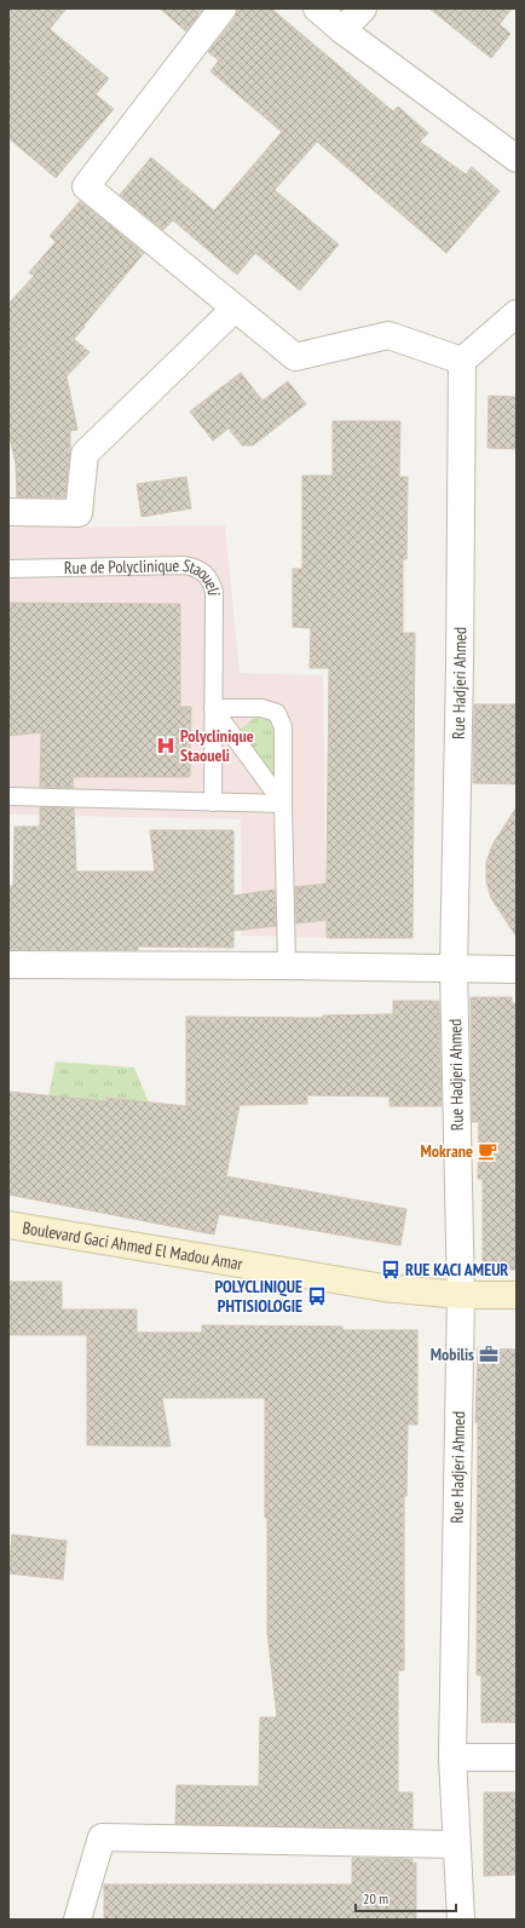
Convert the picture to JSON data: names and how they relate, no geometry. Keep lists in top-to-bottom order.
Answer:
{
  "streets": {
    "main road": ["Boulevard Gaci Ahmed El Madou Amar"],
    "street": ["Rue Hadjeri Ahmed"],
    "lane": ["Rue de Polyclinique Staoueli"]
  },
  "crossings": [
    ["Rue Hadjeri Ahmed", "Boulevard Gaci Ahmed El Madou Amar"]
  ],
  "places": {
    "hospital": ["Polyclinique Staoueli"],
    "cafe": ["Mokrane"],
    "bus stop": ["RUE KACI AMEUR", "POLYCLINIQUE PHTISIOLOGIE"],
    "office": ["Mobilis"]
  },
  "scale_bar": "20 m"
}
